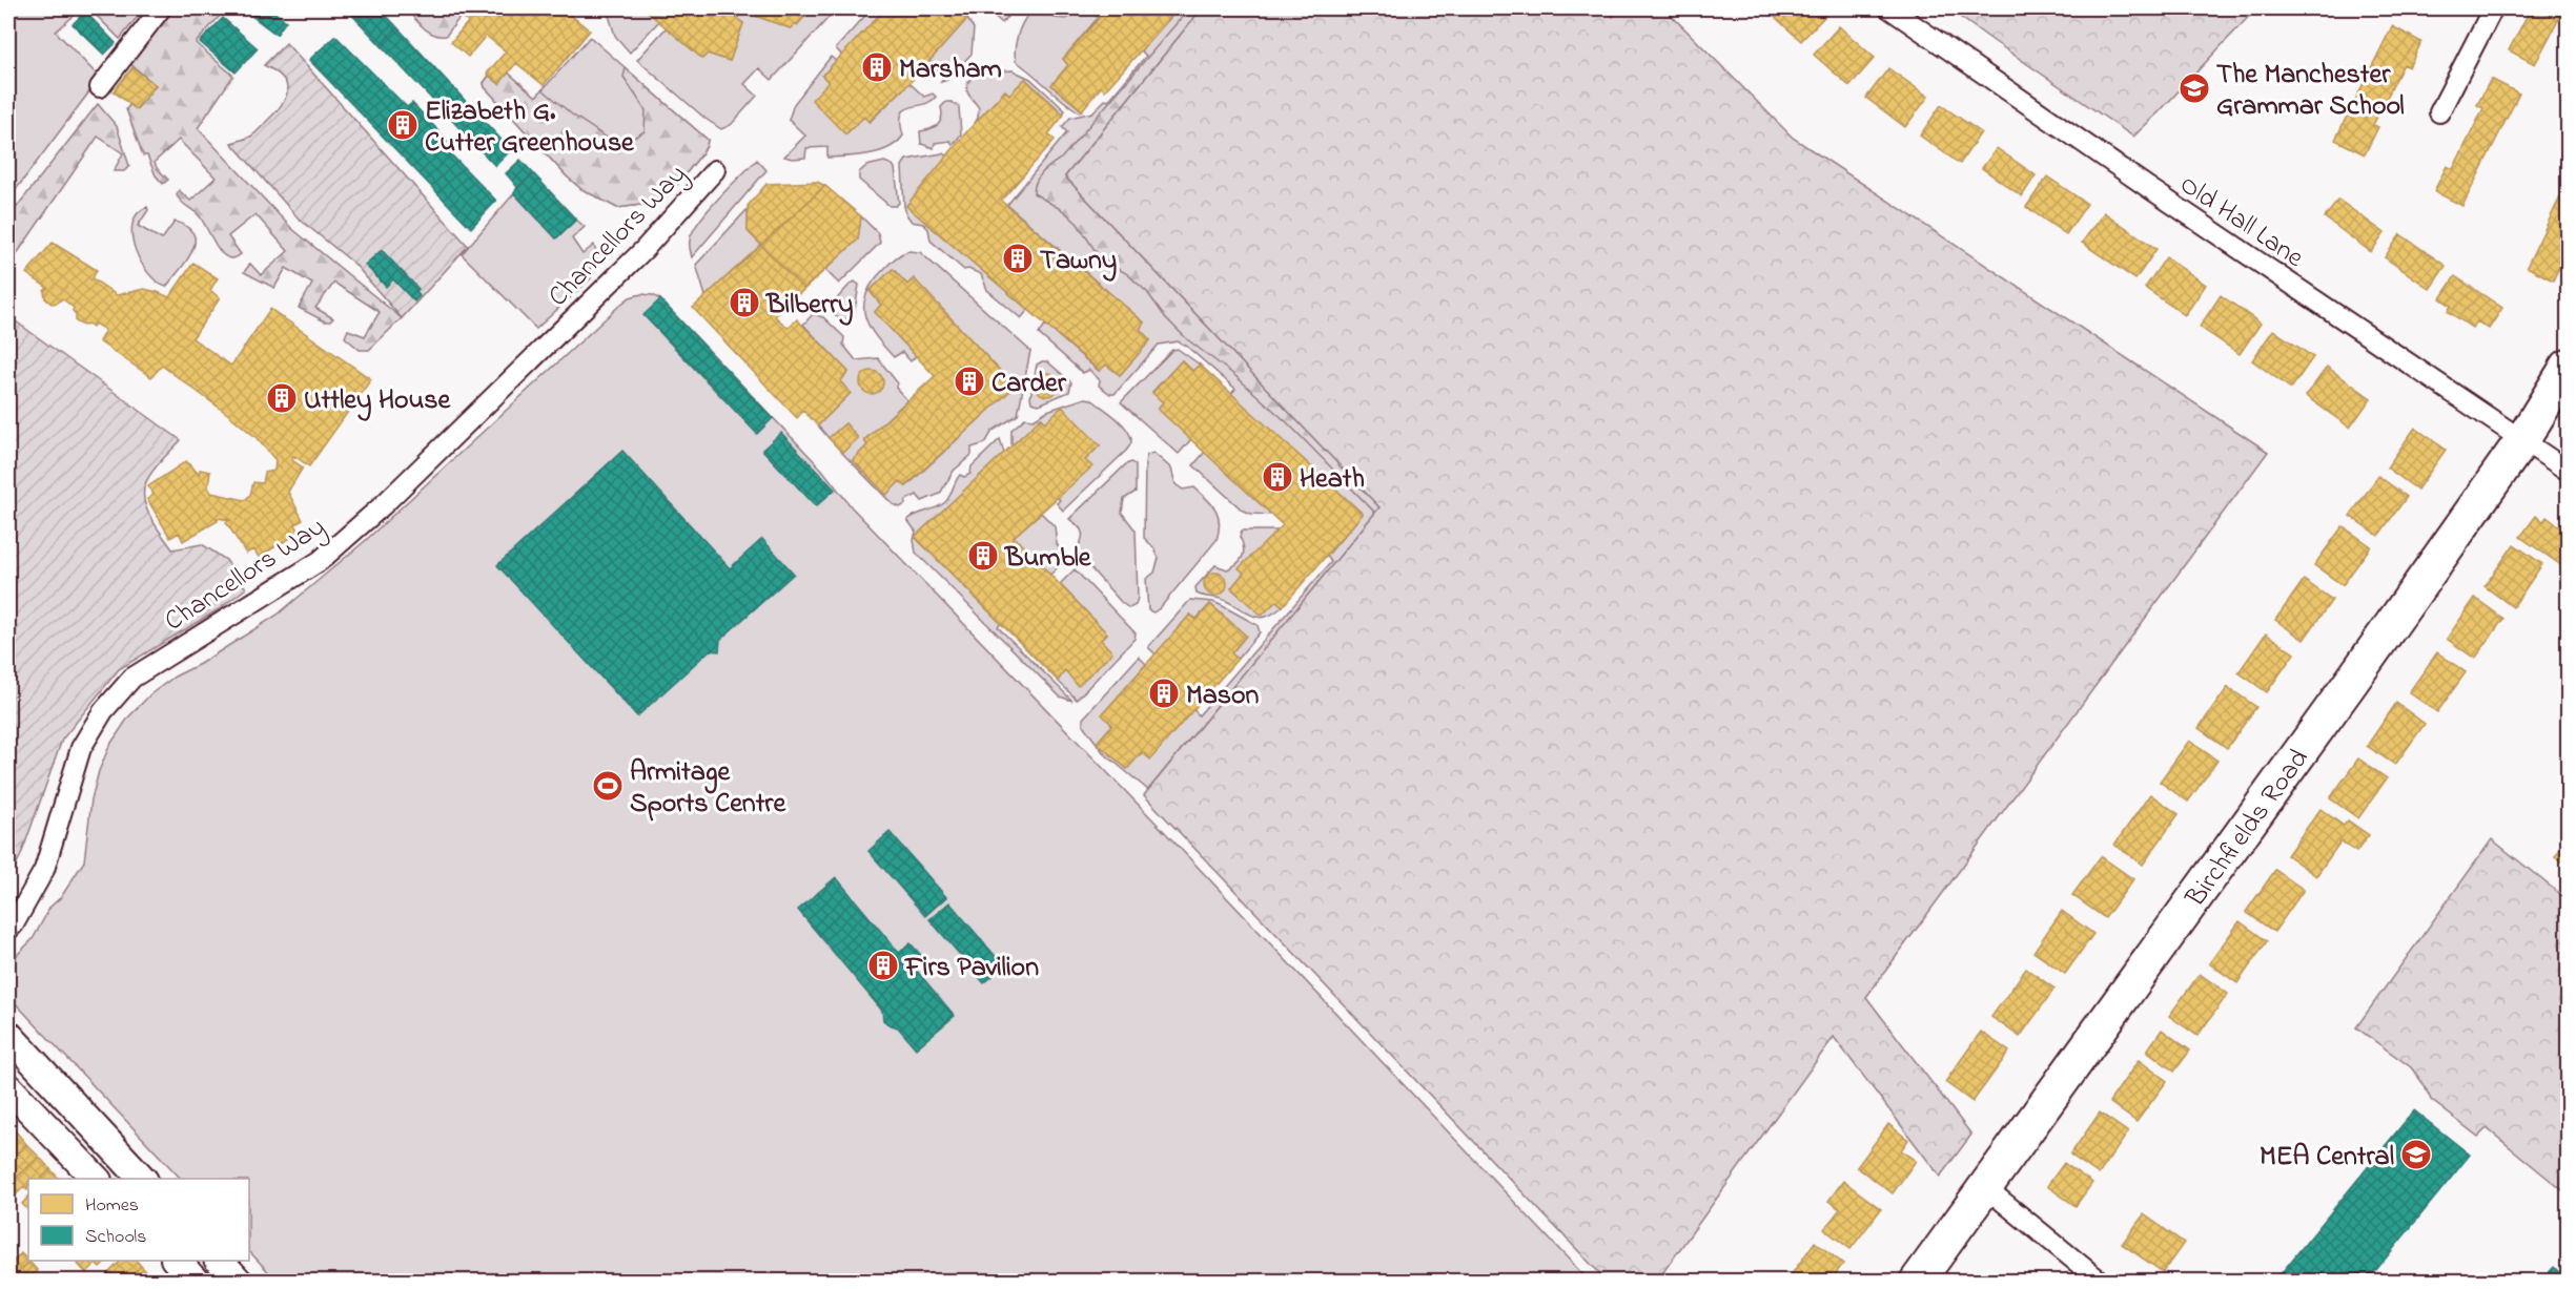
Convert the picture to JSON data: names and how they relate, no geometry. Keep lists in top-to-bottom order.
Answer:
{
  "streets": {
    "highway": ["Birchfields Road"],
    "street": ["Old Hall Lane", "Chancellors Way"]
  },
  "crossings": [
    ["Old Hall Lane", "Birchfields Road"]
  ],
  "places": {
    "building": [
      "Marsham",
      "Elizabeth G. Cutter Greenhouse",
      "Tawny",
      "Bilberry",
      "Carder",
      "Uttley House",
      "Heath",
      "Bumble",
      "Mason",
      "Firs Pavilion"
    ],
    "school or university": ["The Manchester Grammar School", "MEA Central"],
    "sports": ["Armitage Sports Centre"]
  },
  "legend": ["Homes", "Schools"]
}
